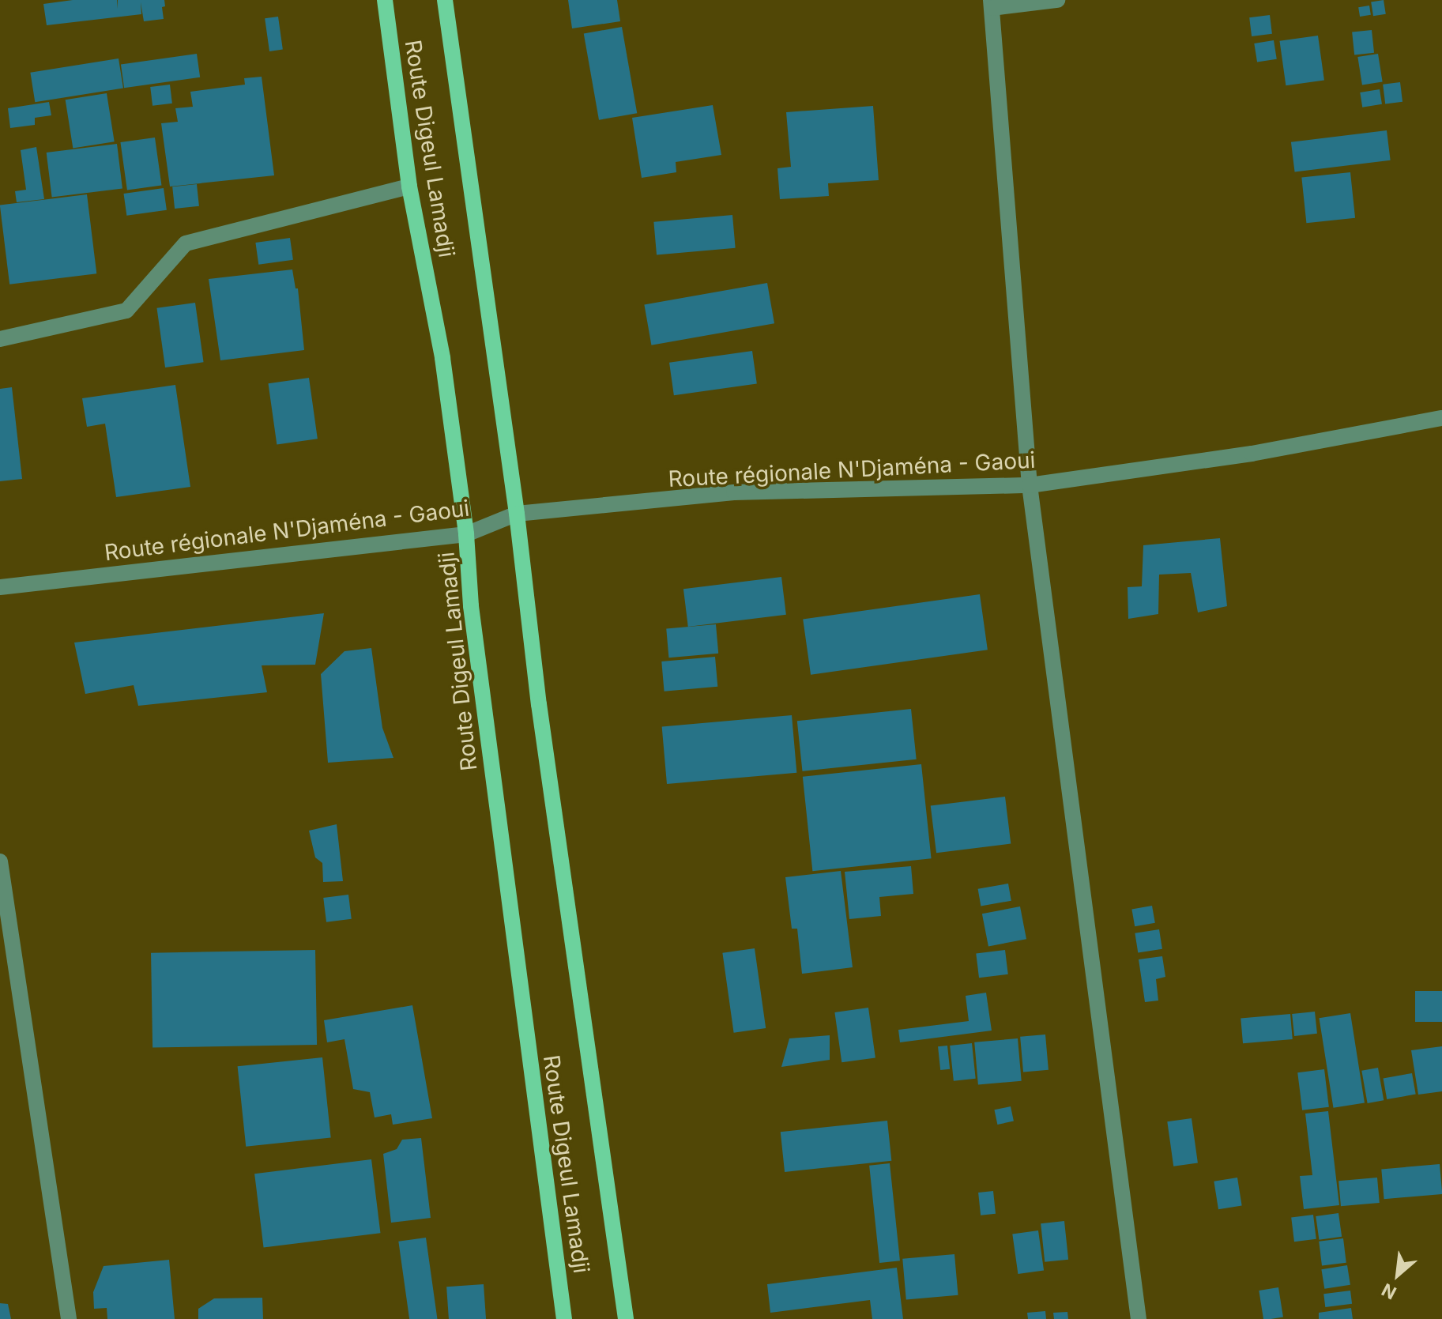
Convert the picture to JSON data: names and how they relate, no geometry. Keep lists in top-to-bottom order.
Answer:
{
  "streets": {
    "main road": ["Route Digeul Lamadji"],
    "street": ["Route régionale N'Djaména - Gaoui"]
  },
  "crossings": [
    ["Route Digeul Lamadji", "Route régionale N'Djaména - Gaoui"]
  ],
  "north": "bottom left"
}
